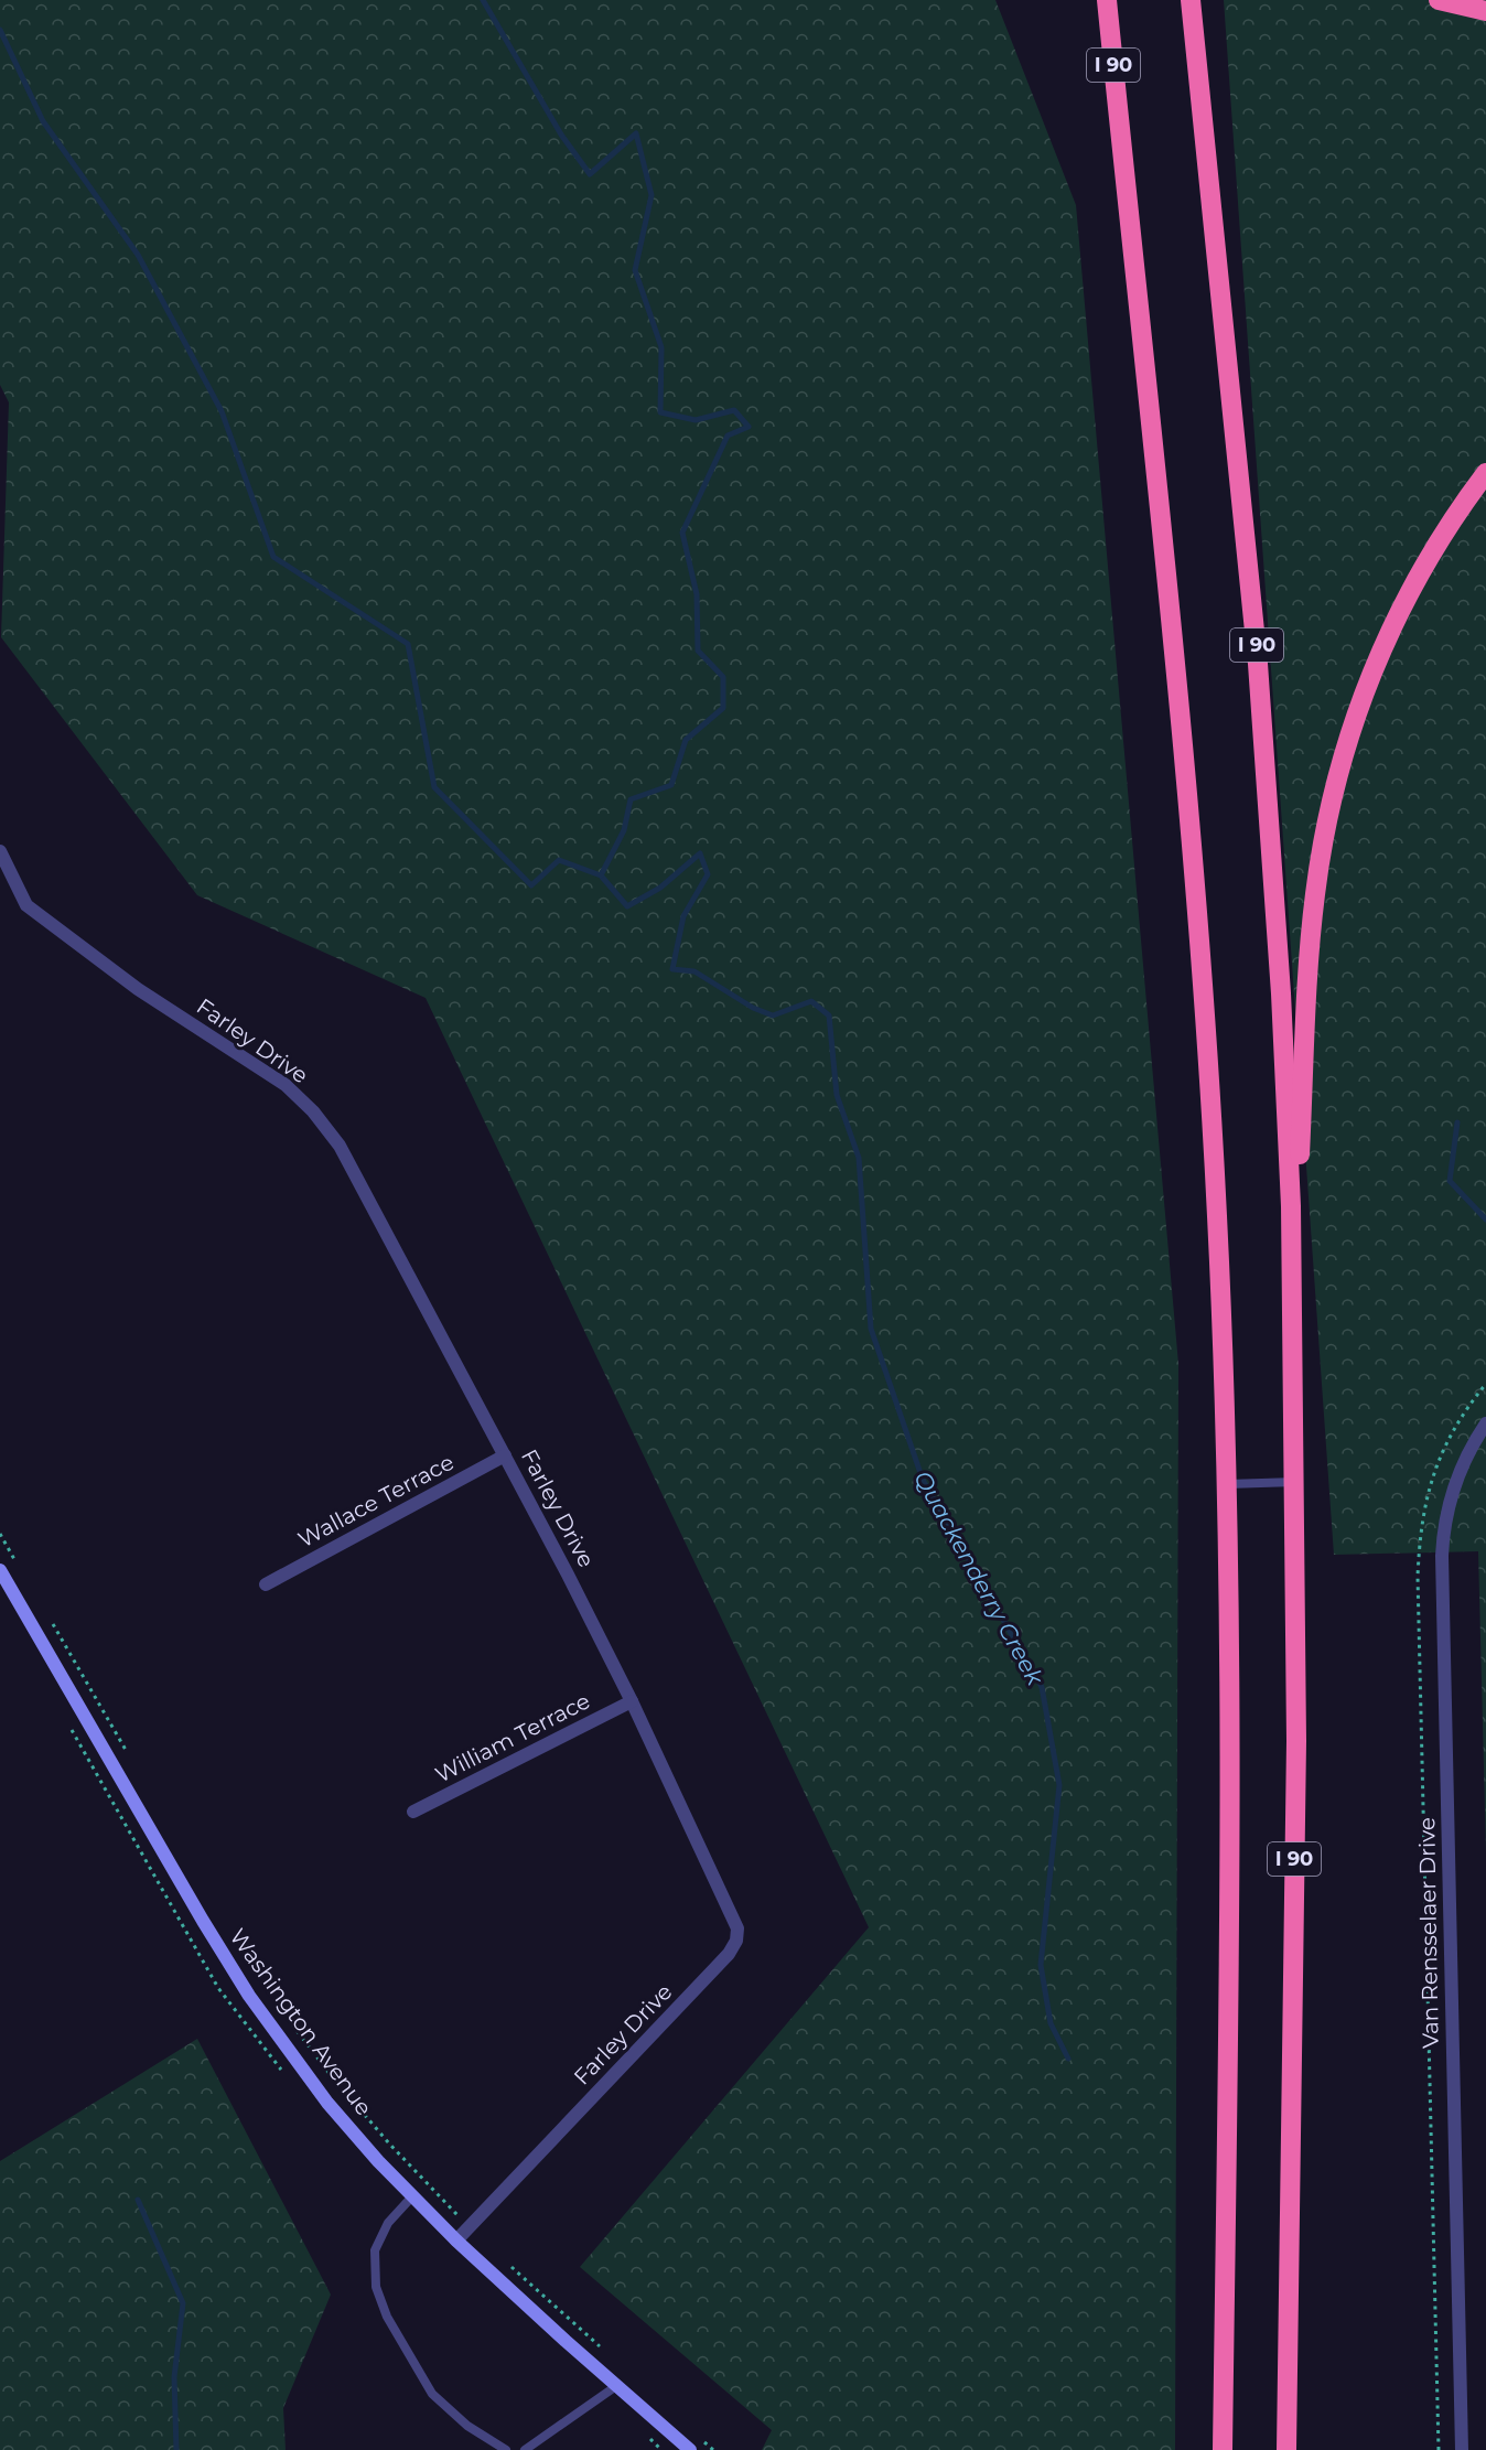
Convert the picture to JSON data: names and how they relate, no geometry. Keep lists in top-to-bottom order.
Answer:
{
  "streets": {
    "highway": ["I 90"],
    "street": [
      "Farley Drive",
      "Wallace Terrace",
      "William Terrace",
      "Van Rensselaer Drive",
      "Washington Avenue"
    ]
  },
  "crossings": [
    ["Farley Drive", "Wallace Terrace"],
    ["Farley Drive", "William Terrace"],
    ["Farley Drive", "Washington Avenue"]
  ],
  "water": ["Quackenderry Creek"]
}
